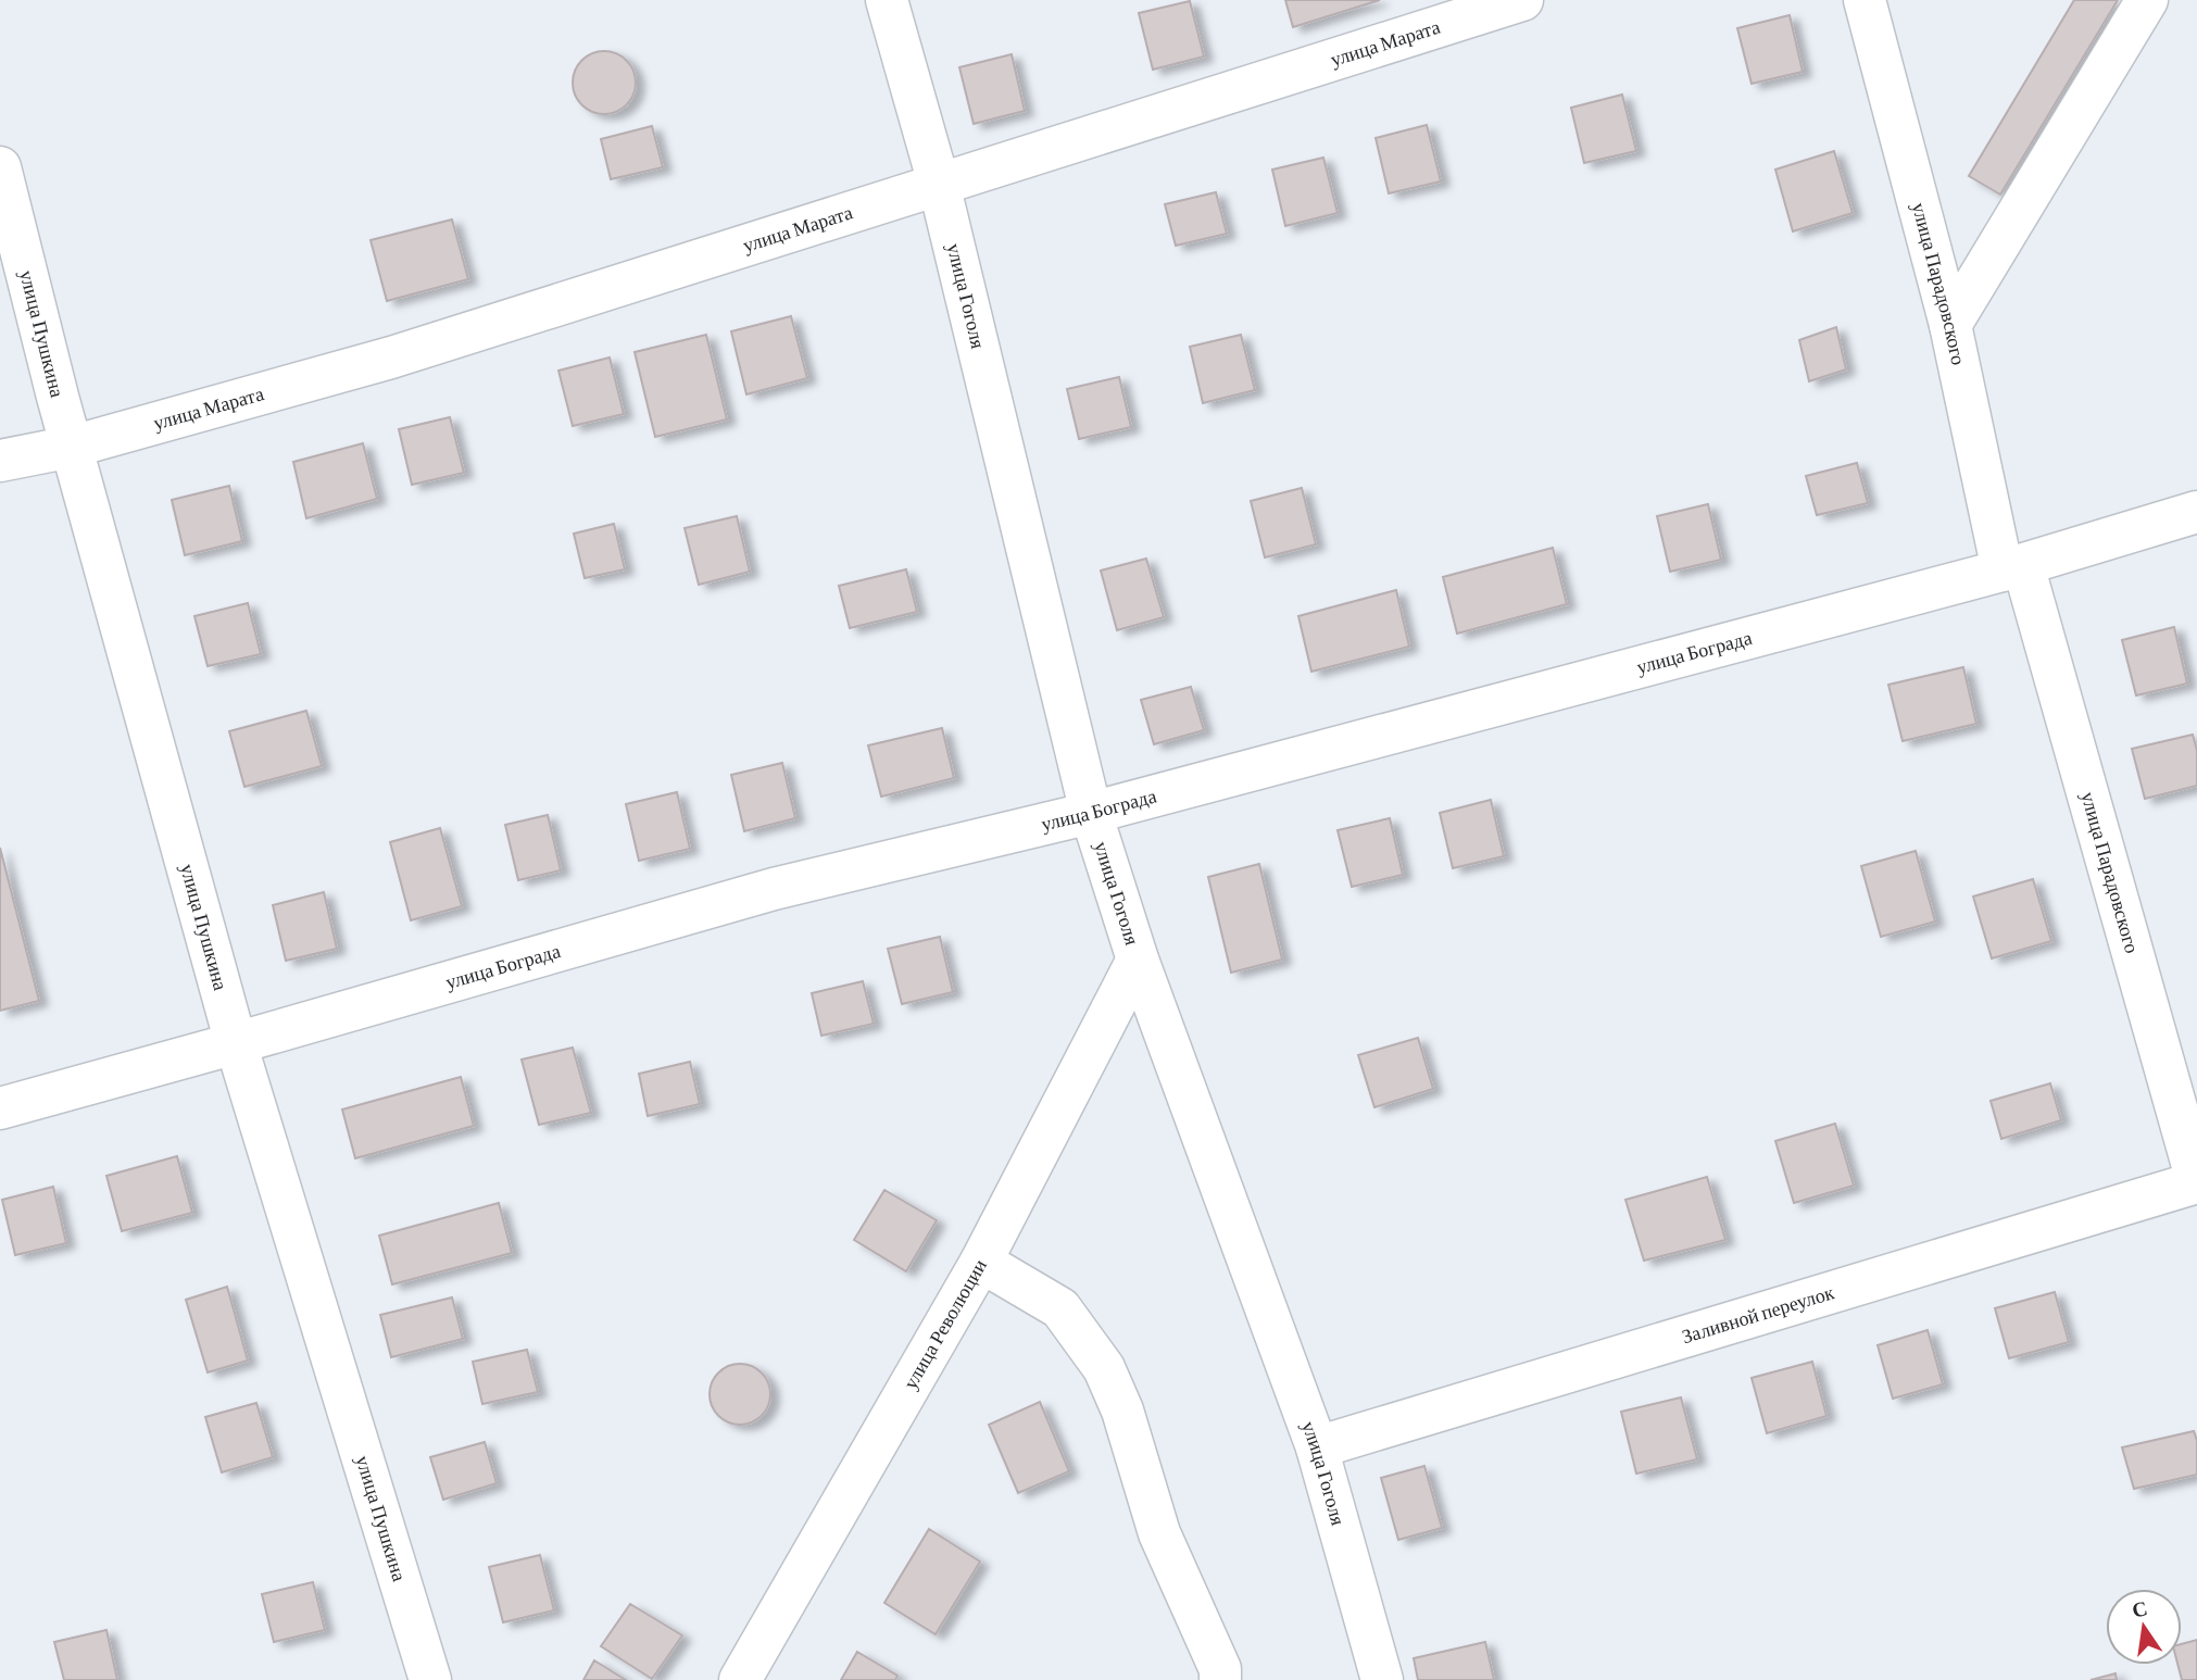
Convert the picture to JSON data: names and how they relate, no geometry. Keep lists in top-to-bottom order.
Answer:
{
  "streets": {
    "street": [
      "улица Марата",
      "улица Парадовского",
      "улица Гоголя",
      "улица Пушкина",
      "улица Бограда",
      "Заливной переулок",
      "улица Революции"
    ]
  },
  "crossings": [
    ["улица Марата", "улица Гоголя"],
    ["улица Марата", "улица Пушкина"],
    ["улица Парадовского", "улица Бограда"],
    ["улица Парадовского", "Заливной переулок"],
    ["улица Гоголя", "улица Бограда"],
    ["улица Гоголя", "Заливной переулок"],
    ["улица Гоголя", "улица Революции"],
    ["улица Пушкина", "улица Бограда"]
  ],
  "north": "top"
}
